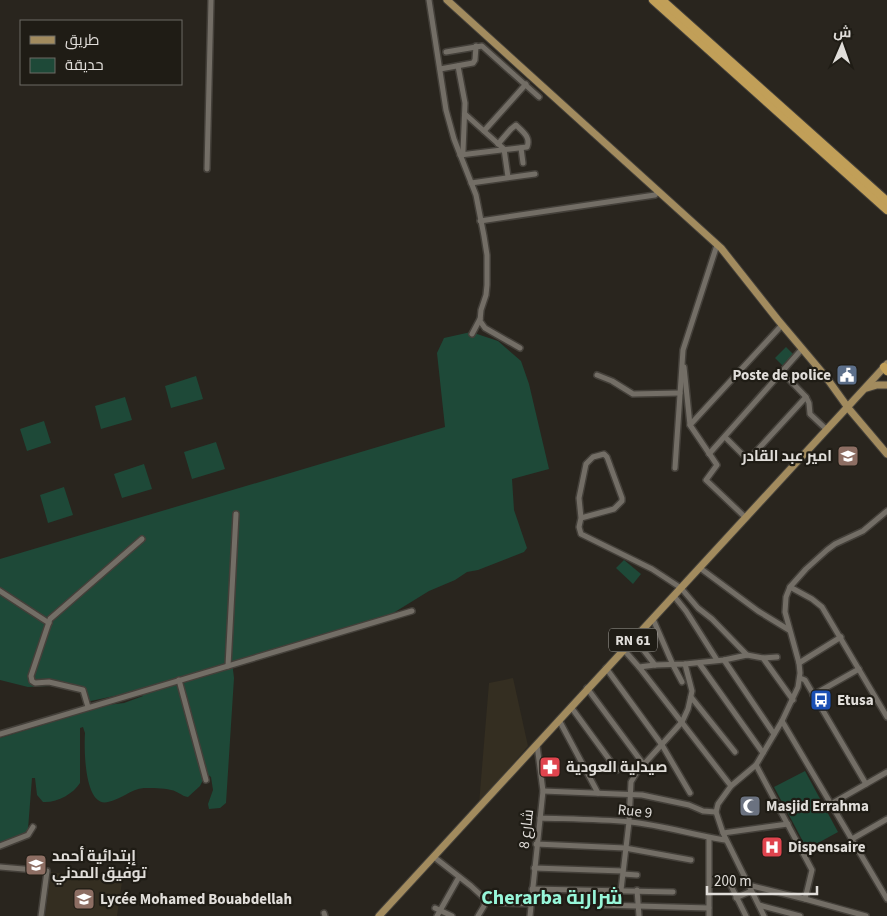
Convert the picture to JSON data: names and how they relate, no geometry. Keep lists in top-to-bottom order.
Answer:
{
  "streets": {
    "main road": ["RN 61"],
    "street": ["Rue 9", "شارع 8"]
  },
  "crossings": [
    ["RN 61", "شارع 8"],
    ["Rue 9", "شارع 8"]
  ],
  "districts": ["Cherarba شراربة"],
  "places": {
    "public building": ["Poste de police"],
    "school or university": ["امير عبد القادر", "إبتدائية أحمد توفيق المدني", "Lycée Mohamed Bouabdellah"],
    "bus stop": ["Etusa"],
    "pharmacy": ["صيدلية العودية"],
    "mosque": ["Masjid Errahma"],
    "hospital": ["Dispensaire"]
  },
  "legend": ["طريق", "حديقة"],
  "scale_bar": "200 m",
  "north": "top"
}
